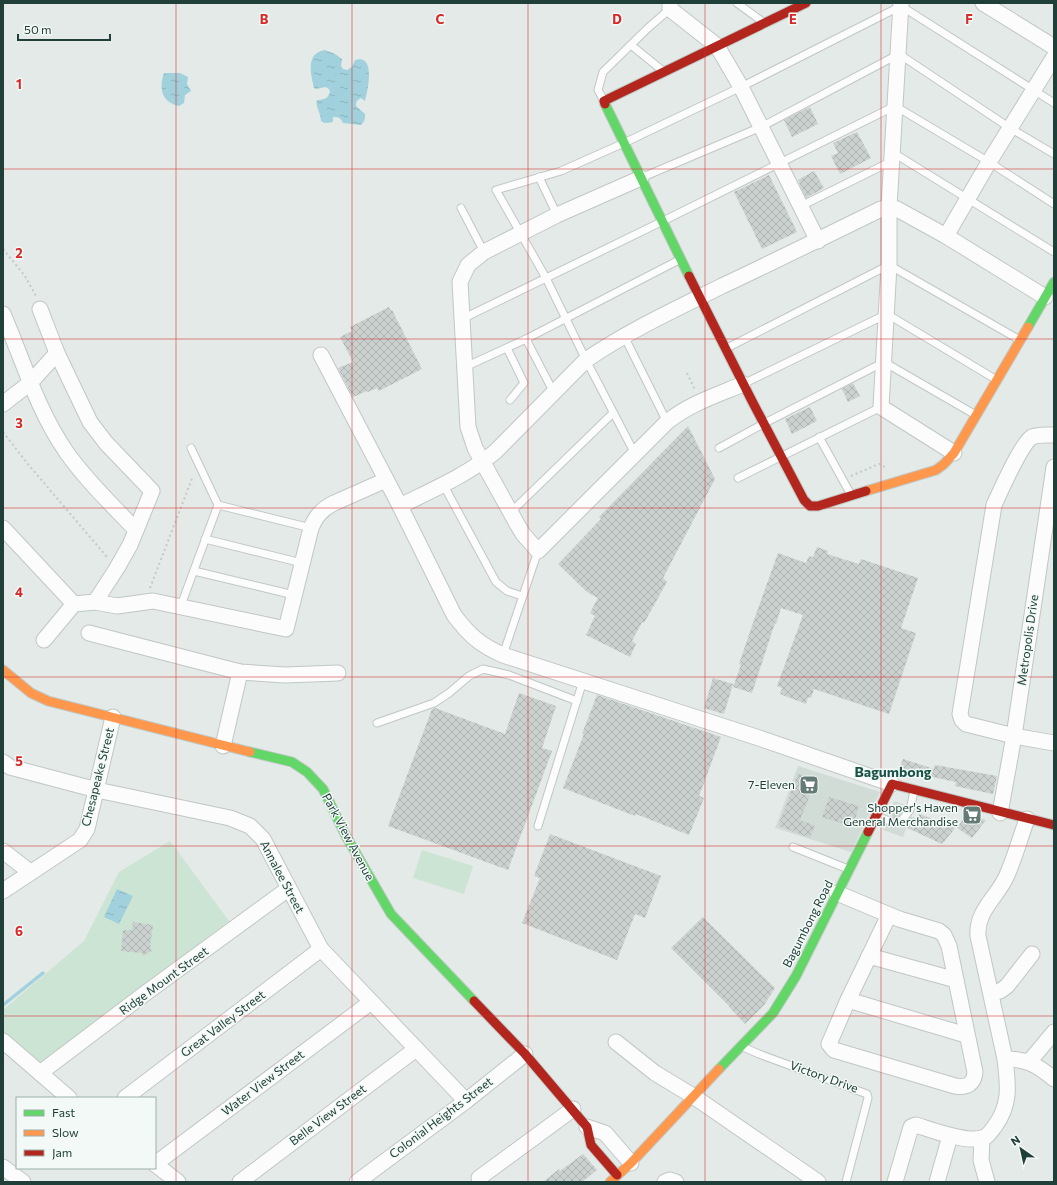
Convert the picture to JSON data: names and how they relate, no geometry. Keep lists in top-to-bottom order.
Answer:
{
  "streets": {
    "street": [
      "Metropolis Drive",
      "Chesapeake Street",
      "Park View Avenue",
      "Annalee Street",
      "Bagumbong Road",
      "Ridge Mount Street",
      "Great Valley Street",
      "Water View Street",
      "Belle View Street",
      "Colonial Heights Street"
    ],
    "lane": ["Victory Drive"]
  },
  "crossings": [
    ["Chesapeake Street", "Park View Avenue"],
    ["Chesapeake Street", "Annalee Street"],
    ["Park View Avenue", "Bagumbong Road"],
    ["Park View Avenue", "Colonial Heights Street"],
    ["Annalee Street", "Ridge Mount Street"],
    ["Annalee Street", "Great Valley Street"],
    ["Annalee Street", "Water View Street"],
    ["Annalee Street", "Belle View Street"],
    ["Annalee Street", "Colonial Heights Street"],
    ["Bagumbong Road", "Victory Drive"]
  ],
  "districts": ["Bagumbong"],
  "places": {
    "supermarket": ["7-Eleven", "Shopper's Haven General Merchandise"]
  },
  "legend": ["Fast", "Slow", "Jam"],
  "scale_bar": "50 m",
  "north": "top left",
  "grid": {
    "columns": [
      "B",
      "C",
      "D",
      "E",
      "F"
    ],
    "rows": [
      "1",
      "2",
      "3",
      "4",
      "5",
      "6"
    ]
  }
}
